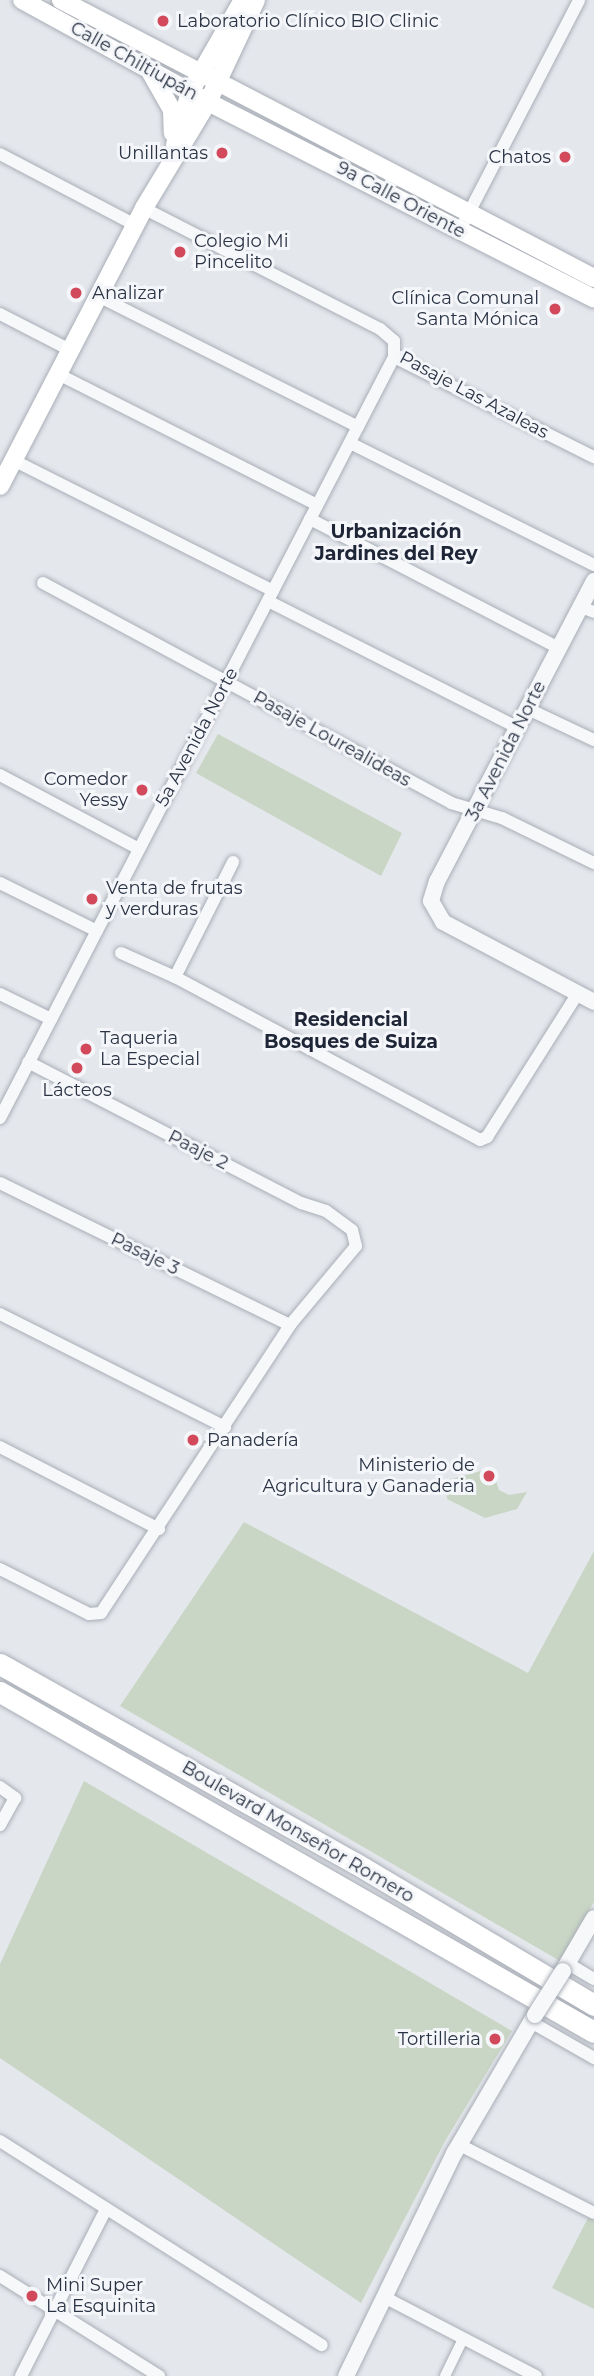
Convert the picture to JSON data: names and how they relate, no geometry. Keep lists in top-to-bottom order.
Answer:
{
  "streets": {
    "highway": ["Boulevard Monseñor Romero"],
    "main road": ["Calle Chiltiupán", "9a Calle Oriente"],
    "street": [
      "Pasaje Las Azaleas",
      "5a Avenida Norte",
      "Pasaje Lourealideas",
      "3a Avenida Norte",
      "Paaje 2",
      "Pasaje 3"
    ]
  },
  "crossings": [
    ["Calle Chiltiupán", "9a Calle Oriente"],
    ["Pasaje Las Azaleas", "5a Avenida Norte"],
    ["5a Avenida Norte", "Pasaje Lourealideas"],
    ["5a Avenida Norte", "Paaje 2"],
    ["Pasaje Lourealideas", "3a Avenida Norte"],
    ["Paaje 2", "Pasaje 3"]
  ],
  "districts": ["Urbanización Jardines del Rey", "Residencial Bosques de Suiza"],
  "places": [
    "Laboratorio Clínico BIO Clinic",
    "Unillantas",
    "Chatos",
    "Colegio Mi Pincelito",
    "Analizar",
    "Clínica Comunal Santa Mónica",
    "Comedor Yessy",
    "Venta de frutas y verduras",
    "Taqueria La Especial",
    "Lácteos",
    "Panadería",
    "Ministerio de Agricultura y Ganaderia",
    "Tortilleria",
    "Mini Super La Esquinita"
  ]
}
